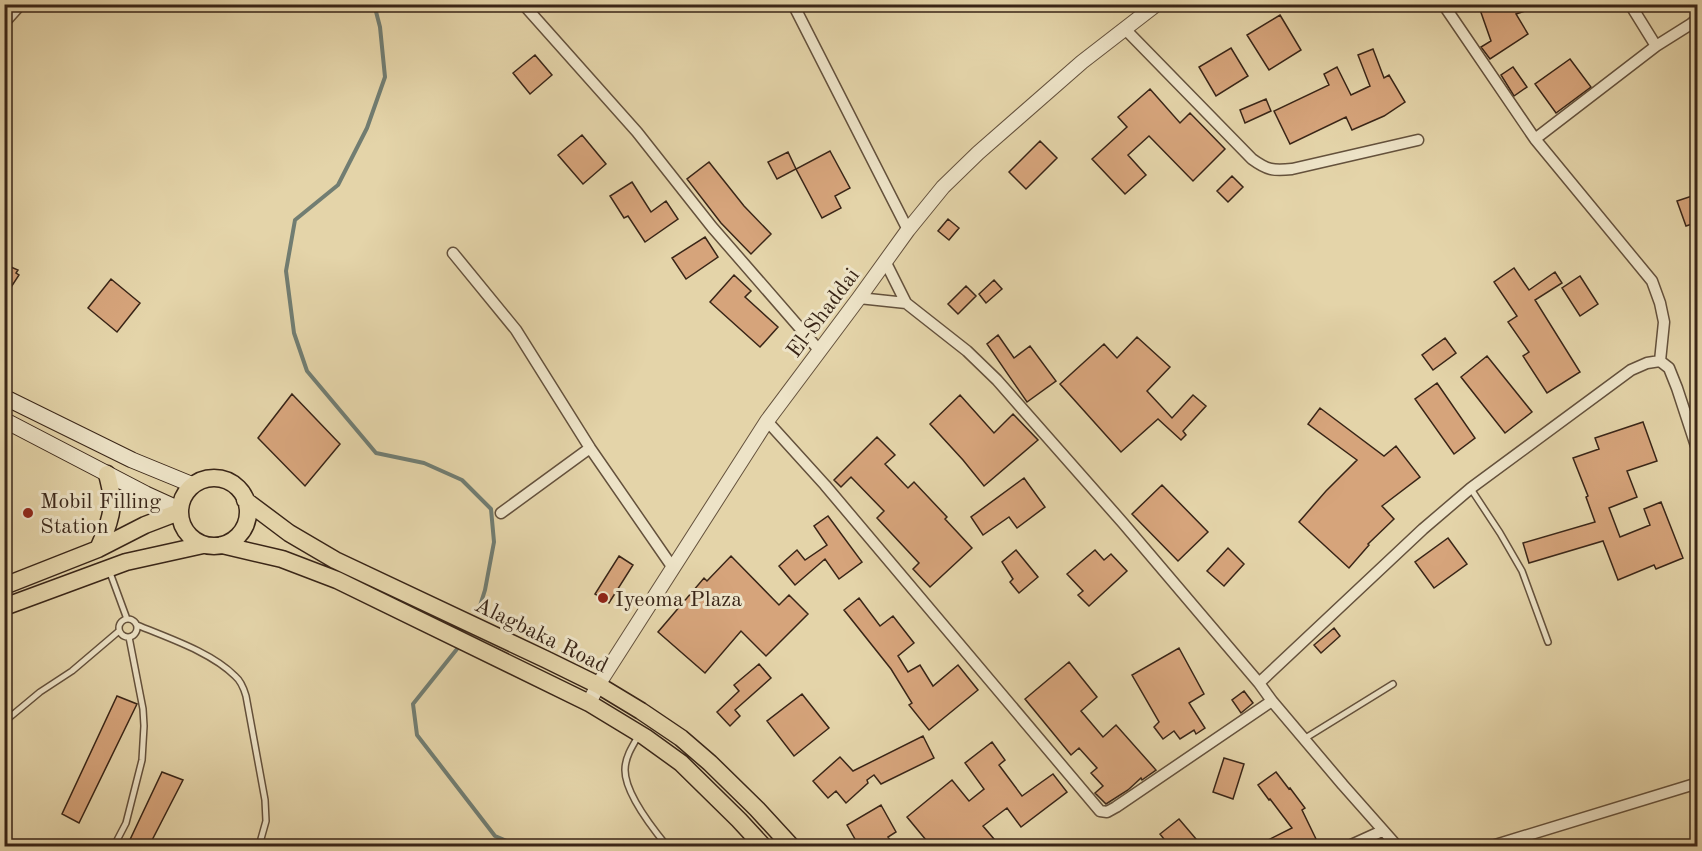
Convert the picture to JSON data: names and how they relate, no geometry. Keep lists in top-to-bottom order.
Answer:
{
  "streets": {
    "main road": ["Alagbaka Road"],
    "street": ["El-Shaddai"]
  },
  "crossings": [
    ["El-Shaddai", "Alagbaka Road"]
  ],
  "places": ["Mobil Filling Station", "Iyeoma Plaza"]
}
